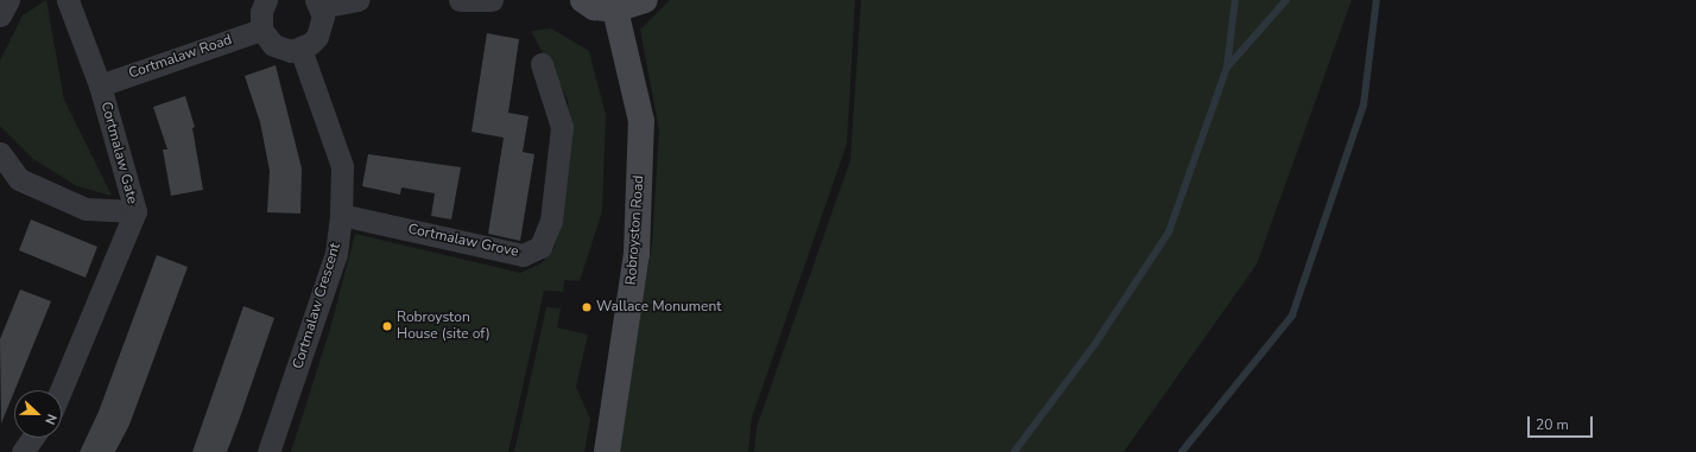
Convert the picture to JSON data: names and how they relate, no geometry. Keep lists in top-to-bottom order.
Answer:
{
  "streets": {
    "street": [
      "Cortmalaw Road",
      "Cortmalaw Gate",
      "Robroyston Road",
      "Cortmalaw Grove",
      "Cortmalaw Crescent"
    ]
  },
  "crossings": [
    ["Cortmalaw Road", "Cortmalaw Gate"],
    ["Cortmalaw Grove", "Cortmalaw Crescent"]
  ],
  "places": ["Wallace Monument", "Robroyston House (site of)"],
  "scale_bar": "20 m",
  "north": "right"
}
